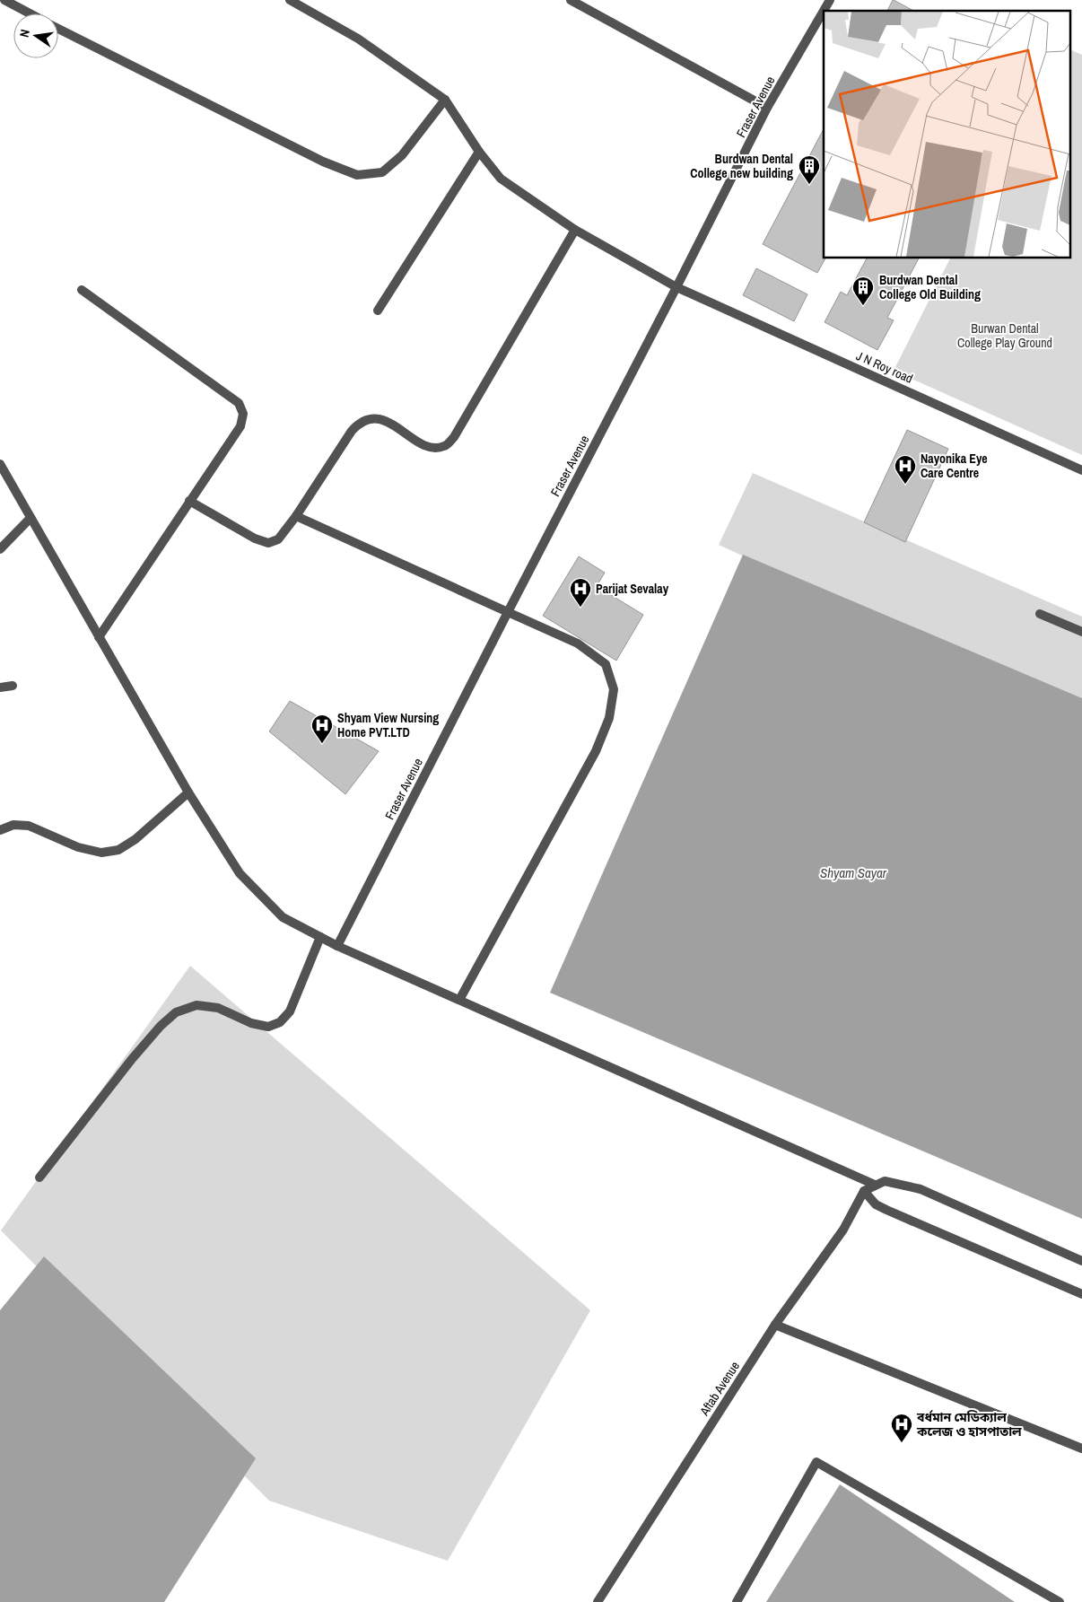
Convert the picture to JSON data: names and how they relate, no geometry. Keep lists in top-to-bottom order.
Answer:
{
  "streets": {
    "street": ["Fraser Avenue", "J N Roy road", "Aftab Avenue"]
  },
  "crossings": [
    ["Fraser Avenue", "J N Roy road"]
  ],
  "water": ["Shyam Sayar"],
  "parks": ["Burwan Dental College Play Ground"],
  "places": {
    "building": ["Burdwan Dental College new building", "Burdwan Dental College Old Building"],
    "hospital": [
      "Nayonika Eye Care Centre",
      "Parijat Sevalay",
      "Shyam View Nursing Home PVT.LTD",
      "বর্ধমান মেডিক্যাল কলেজ ও হাসপাতাল"
    ]
  },
  "north": "left"
}
